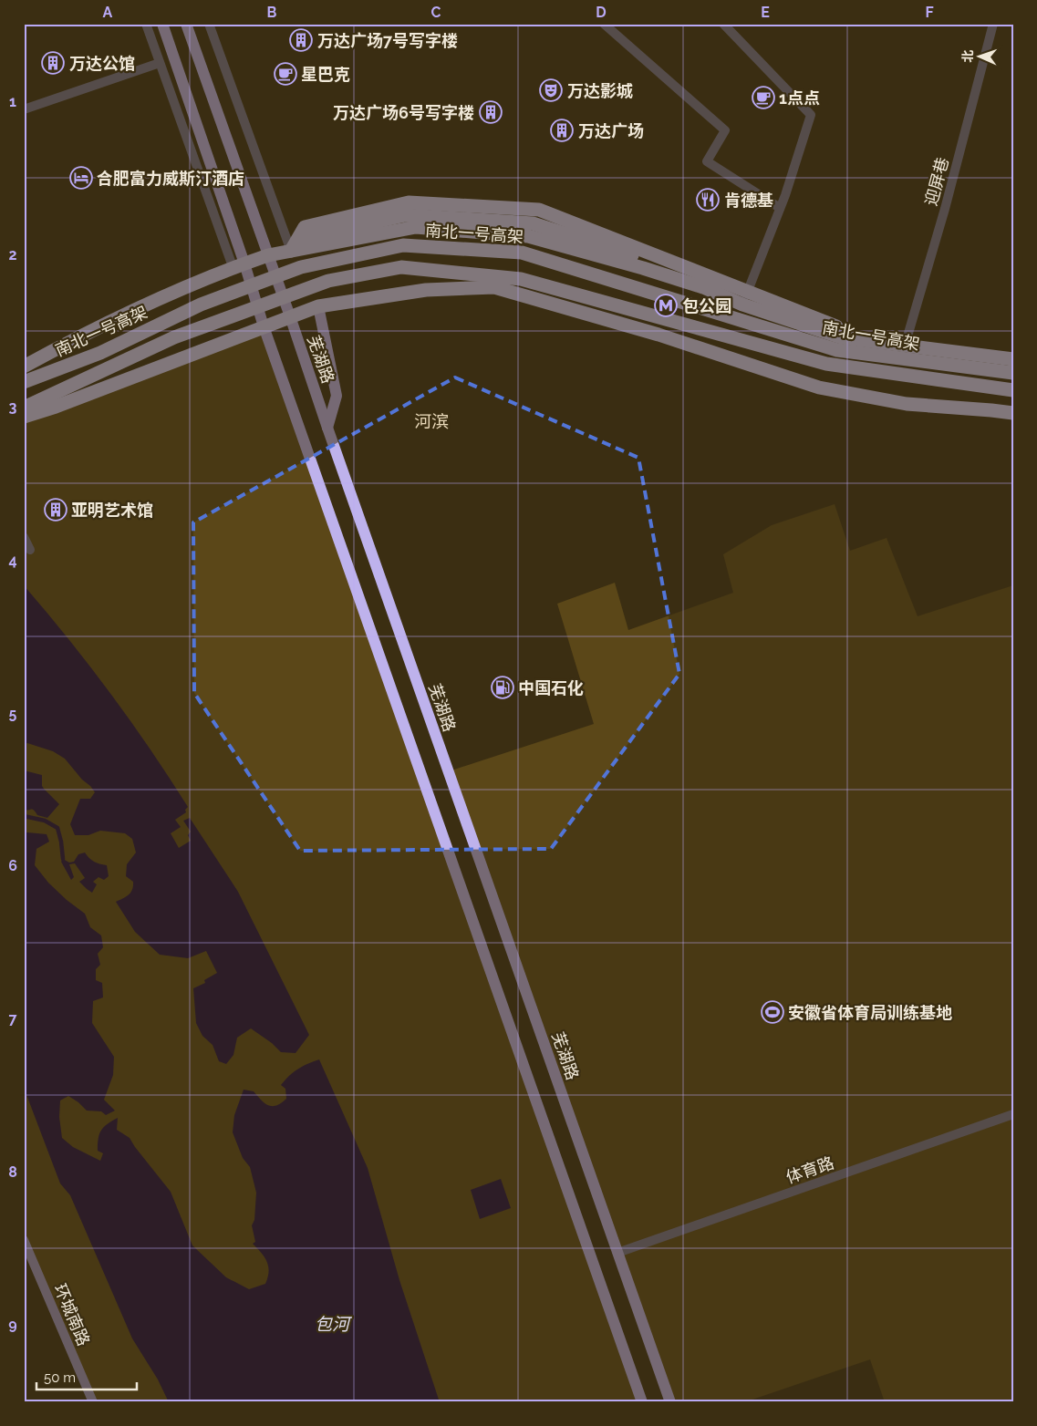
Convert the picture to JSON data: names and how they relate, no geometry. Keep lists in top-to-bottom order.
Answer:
{
  "streets": {
    "highway": ["南北一号高架"],
    "main road": ["芜湖路"],
    "street": ["迎屏巷", "体育路", "环城南路"]
  },
  "crossings": [
    ["迎屏巷", "南北一号高架"],
    ["芜湖路", "体育路"]
  ],
  "districts": ["河滨"],
  "water": ["包河"],
  "places": {
    "building": [
      "万达广场7号写字楼",
      "万达公馆",
      "万达广场6号写字楼",
      "万达广场",
      "亚明艺术馆"
    ],
    "cafe": ["星巴克", "1点点"],
    "theatre": ["万达影城"],
    "hotel": ["合肥富力威斯汀酒店"],
    "restaurant": ["肯德基"],
    "metro station": ["包公园"],
    "fuel station": ["中国石化"],
    "sports": ["安徽省体育局训练基地"]
  },
  "scale_bar": "50 m",
  "north": "left",
  "grid": {
    "columns": [
      "A",
      "B",
      "C",
      "D",
      "E",
      "F"
    ],
    "rows": [
      "1",
      "2",
      "3",
      "4",
      "5",
      "6",
      "7",
      "8",
      "9"
    ]
  }
}
